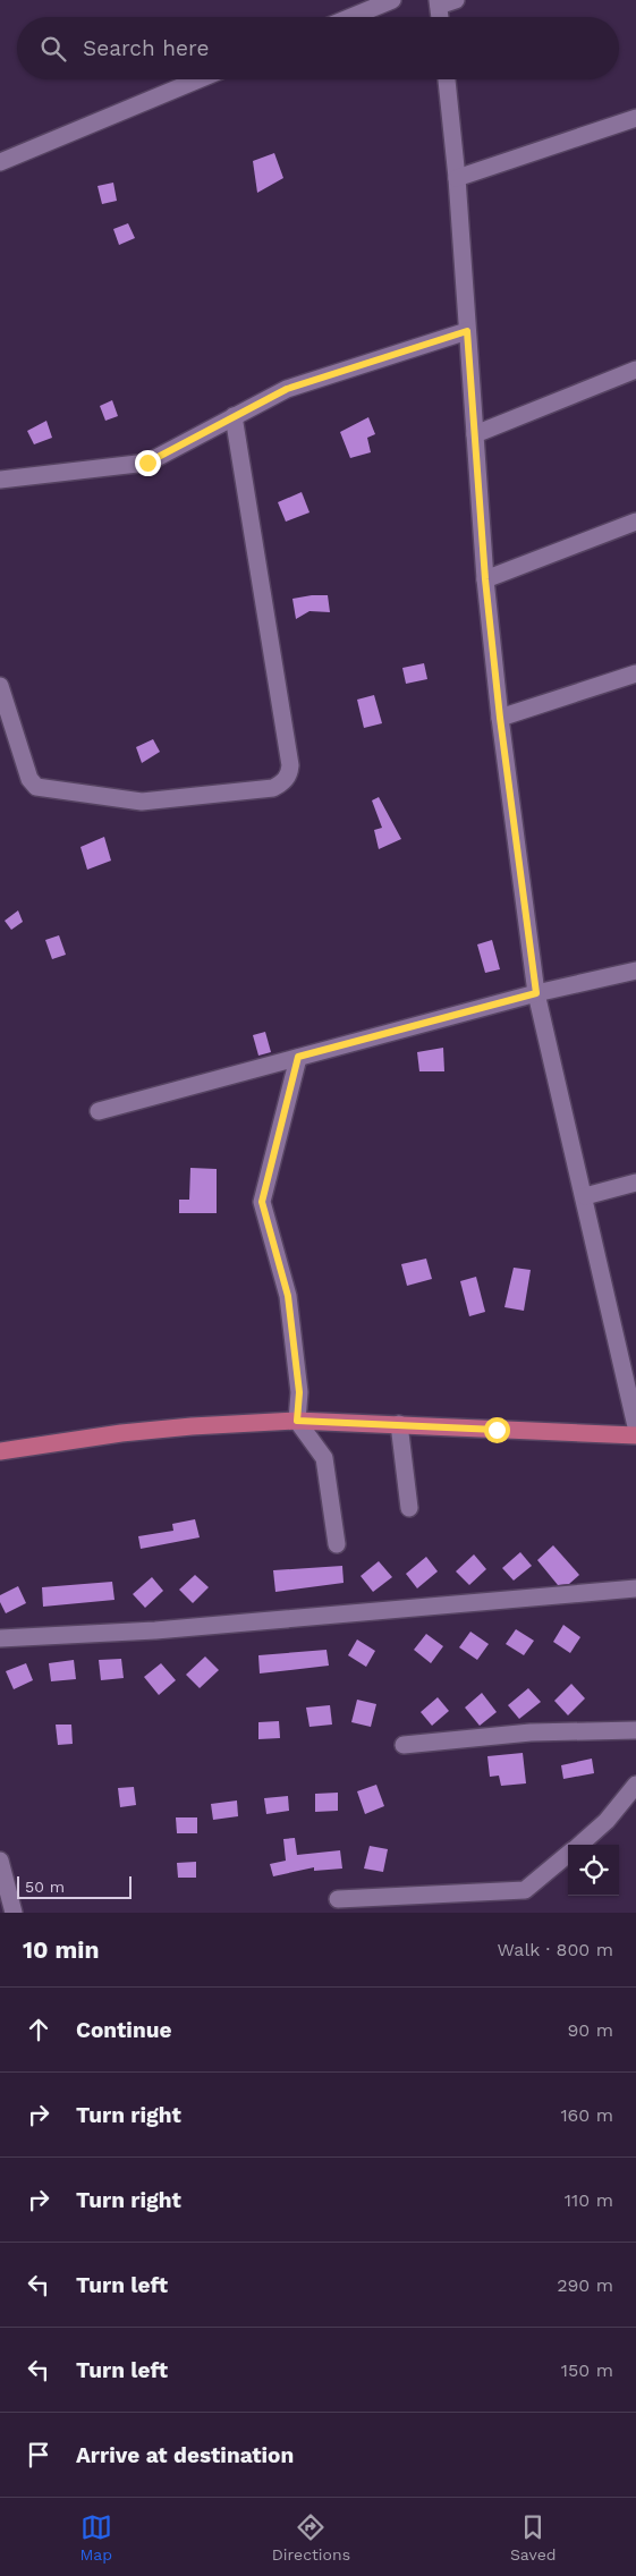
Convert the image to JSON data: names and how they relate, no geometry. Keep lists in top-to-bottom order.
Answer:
{
  "scale_bar": "50 m",
  "page": {
    "search": "Search here",
    "scale": "50 m",
    "heading": ["10 min", "Walk · 800 m"],
    "list": [
      ["Continue", "90 m"],
      ["Turn right", "160 m"],
      ["Turn right", "110 m"],
      ["Turn left", "290 m"],
      ["Turn left", "150 m"],
      "Arrive at destination"
    ],
    "nav": ["Map", "Directions", "Saved"]
  }
}
